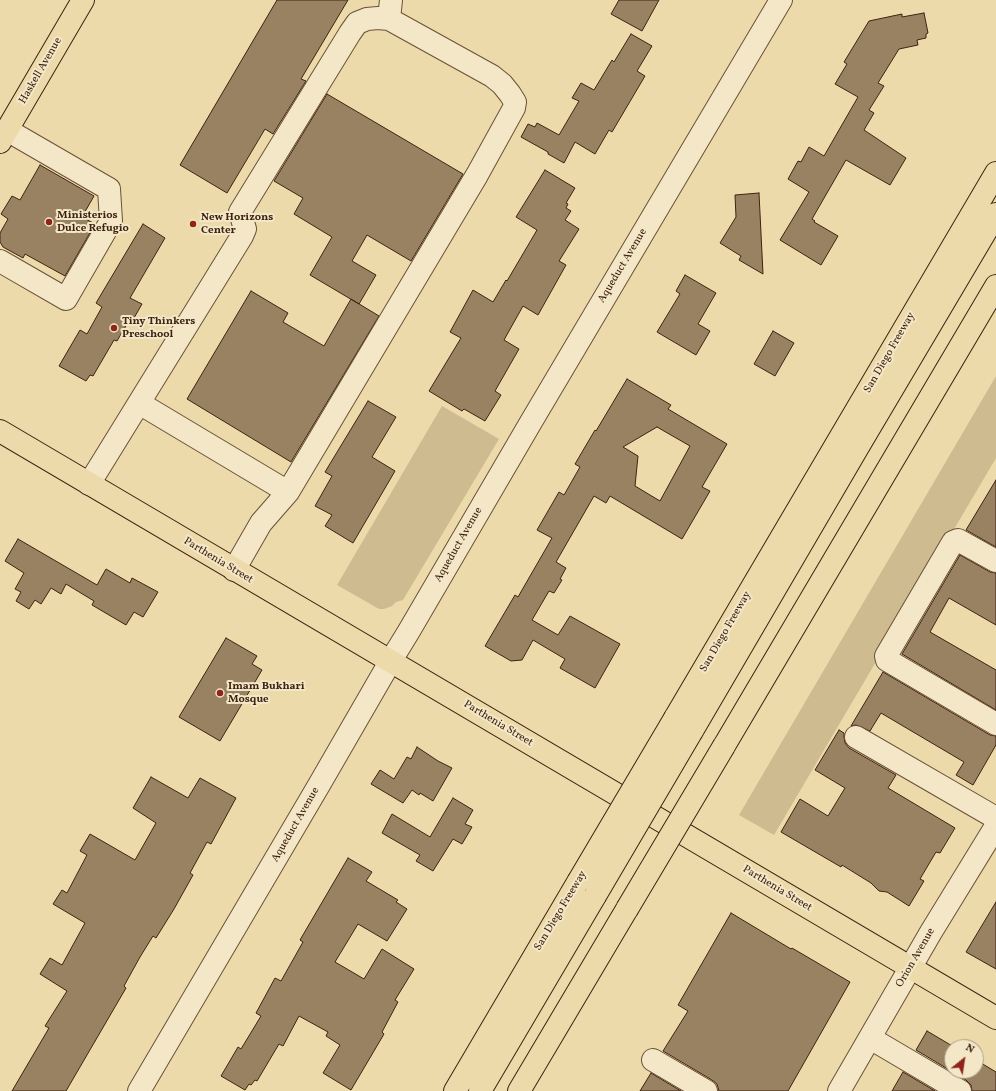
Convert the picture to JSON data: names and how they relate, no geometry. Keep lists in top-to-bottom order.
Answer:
{
  "streets": {
    "main road": ["Haskell Avenue", "San Diego Freeway", "Parthenia Street"],
    "street": ["Aqueduct Avenue", "Orion Avenue"]
  },
  "crossings": [
    ["Aqueduct Avenue", "Parthenia Street"],
    ["Parthenia Street", "Orion Avenue"]
  ],
  "places": [
    "Ministerios Dulce Refugio",
    "New Horizons Center",
    "Tiny Thinkers Preschool",
    "Imam Bukhari Mosque"
  ],
  "north": "top right"
}
